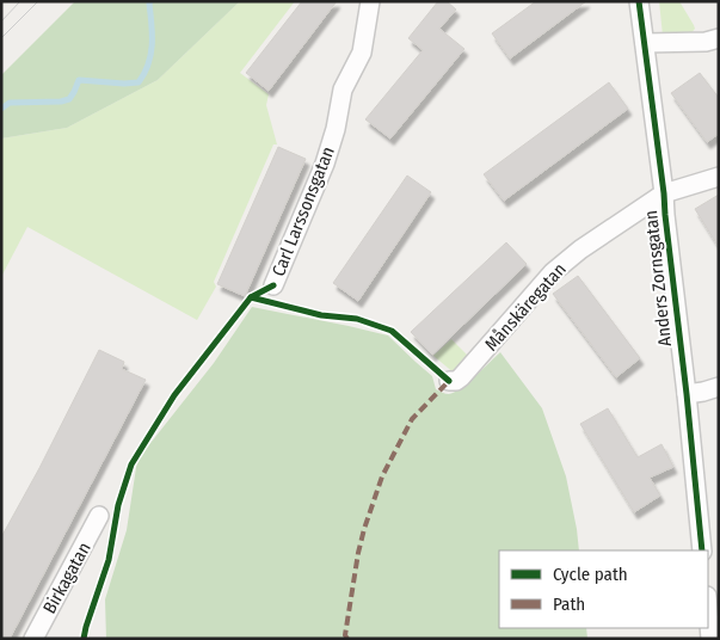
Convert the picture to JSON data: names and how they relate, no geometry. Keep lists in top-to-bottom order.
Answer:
{
  "streets": {
    "street": [
      "Carl Larssonsgatan",
      "Anders Zornsgatan",
      "Månskäregatan",
      "Birkagatan"
    ]
  },
  "crossings": [
    ["Anders Zornsgatan", "Månskäregatan"]
  ],
  "legend": ["Cycle path", "Path"]
}
